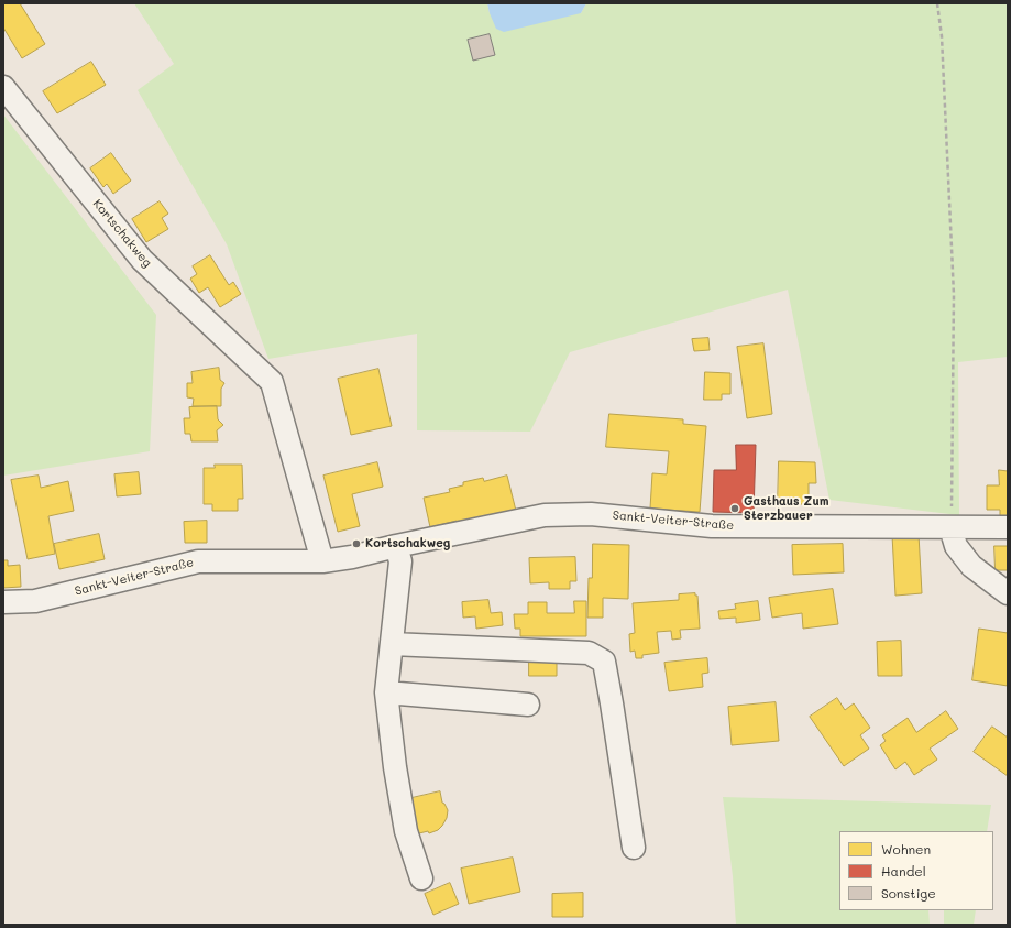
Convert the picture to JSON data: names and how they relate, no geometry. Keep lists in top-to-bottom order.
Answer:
{
  "streets": {
    "street": ["Kortschakweg", "Sankt-Veiter-Straße"]
  },
  "crossings": [
    ["Kortschakweg", "Sankt-Veiter-Straße"]
  ],
  "places": ["Gasthaus Zum Sterzbauer", "Kortschakweg"],
  "legend": ["Wohnen", "Handel", "Sonstige"]
}
